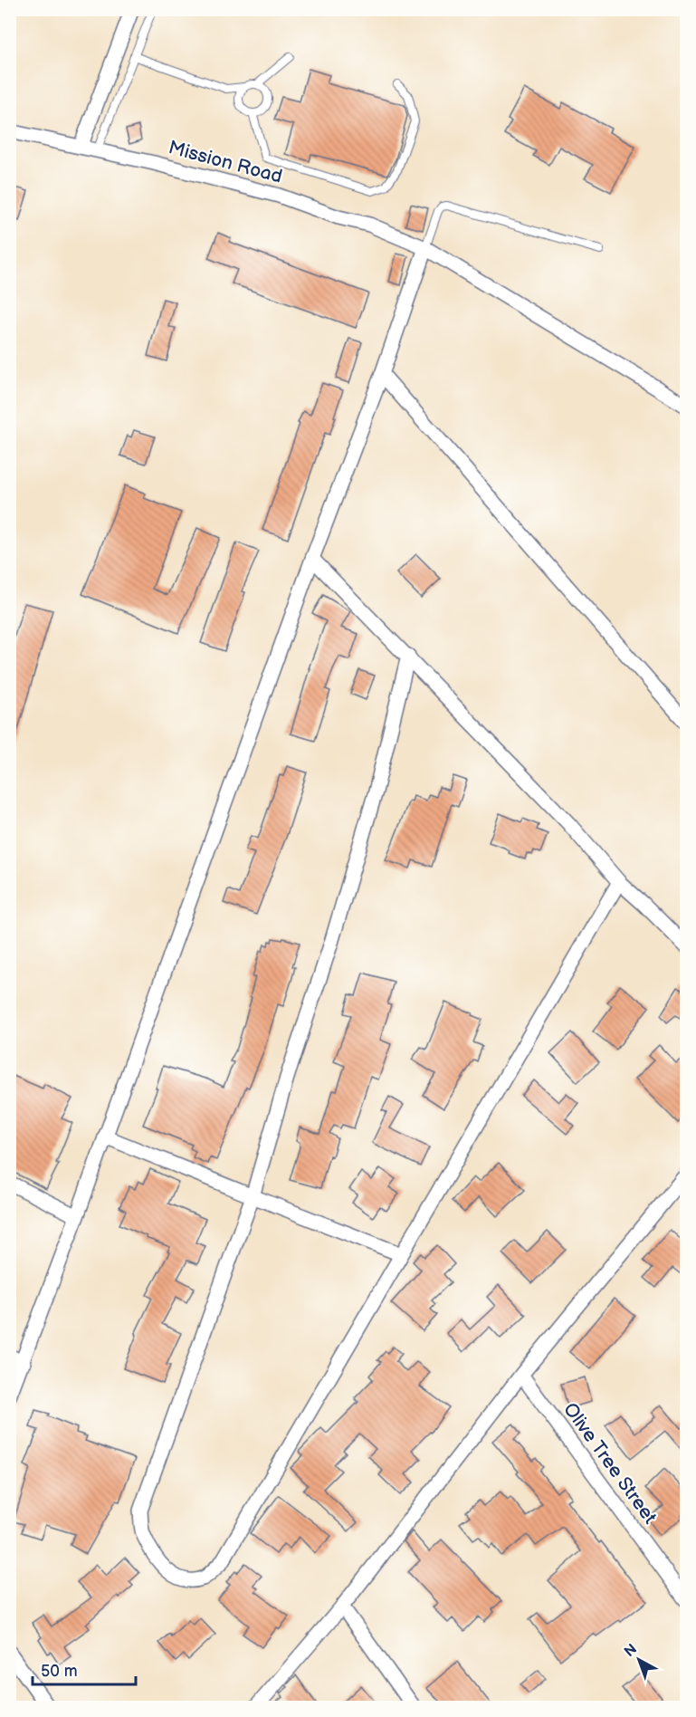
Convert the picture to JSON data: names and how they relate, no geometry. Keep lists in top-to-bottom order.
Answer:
{
  "streets": {
    "street": ["Mission Road", "Olive Tree Street"]
  },
  "scale_bar": "50 m",
  "north": "top left"
}
